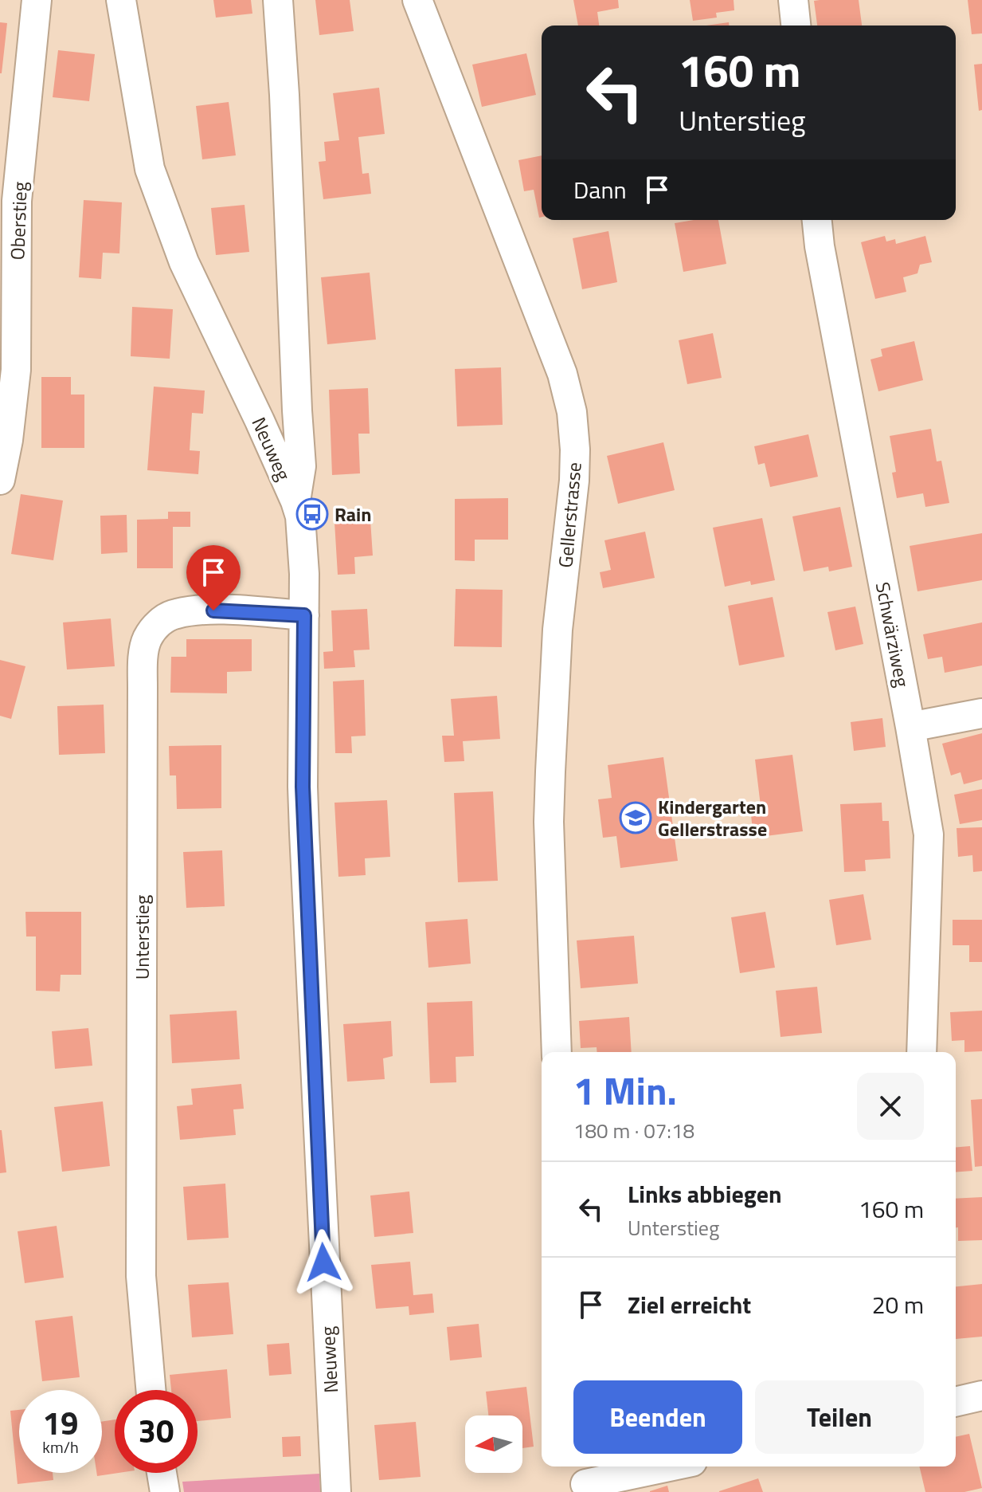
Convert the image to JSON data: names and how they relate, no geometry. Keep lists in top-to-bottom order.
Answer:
{
  "streets": {
    "street": [
      "Oberstieg",
      "Neuweg",
      "Gellerstrasse",
      "Schwärziweg",
      "Unterstieg"
    ]
  },
  "crossings": [
    ["Neuweg", "Unterstieg"]
  ],
  "places": {
    "bus stop": ["Rain"],
    "school or university": ["Kindergarten Gellerstrasse"]
  },
  "north": "left",
  "page": {
    "turn": ["160 m", "Unterstieg"],
    "then": "Dann",
    "heading": ["1 Min.", "180 m · 07:18"],
    "list": [
      {
        "name": "Links abbiegen",
        "note": "Unterstieg",
        "value": "160 m"
      },
      {
        "name": "Ziel erreicht",
        "value": "20 m"
      }
    ],
    "buttons": ["Beenden", "Teilen"],
    "speed": "19 km/h",
    "limit": "30"
  }
}
